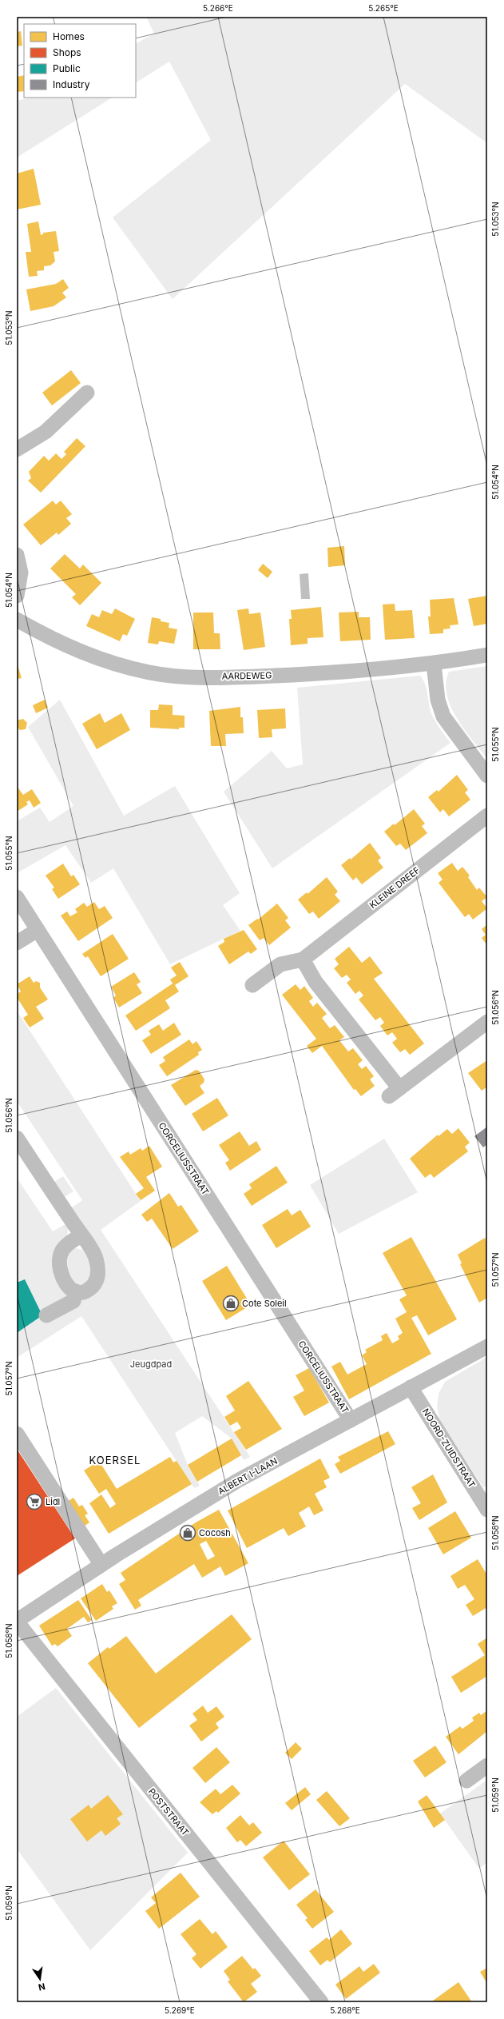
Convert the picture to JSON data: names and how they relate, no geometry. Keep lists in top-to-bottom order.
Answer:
{
  "streets": {
    "street": [
      "AARDEWEG",
      "KLEINE DREEF",
      "CORCELIUSSTRAAT",
      "NOORD-ZUIDSTRAAT",
      "ALBERT I-LAAN",
      "POSTSTRAAT"
    ]
  },
  "crossings": [
    ["CORCELIUSSTRAAT", "ALBERT I-LAAN"],
    ["NOORD-ZUIDSTRAAT", "ALBERT I-LAAN"],
    ["ALBERT I-LAAN", "POSTSTRAAT"]
  ],
  "districts": ["KOERSEL"],
  "parks": ["Jeugdpad"],
  "places": {
    "shop": ["Cote Soleil", "Cocosh"],
    "supermarket": ["Lidl"]
  },
  "legend": [
    "Homes",
    "Shops",
    "Public",
    "Industry"
  ],
  "north": "bottom",
  "coordinates": [
    "5.266°E",
    "5.265°E",
    "51.053°N",
    "51.054°N",
    "51.055°N",
    "51.056°N",
    "51.057°N",
    "51.058°N",
    "51.059°N",
    "5.269°E",
    "5.268°E"
  ]
}
